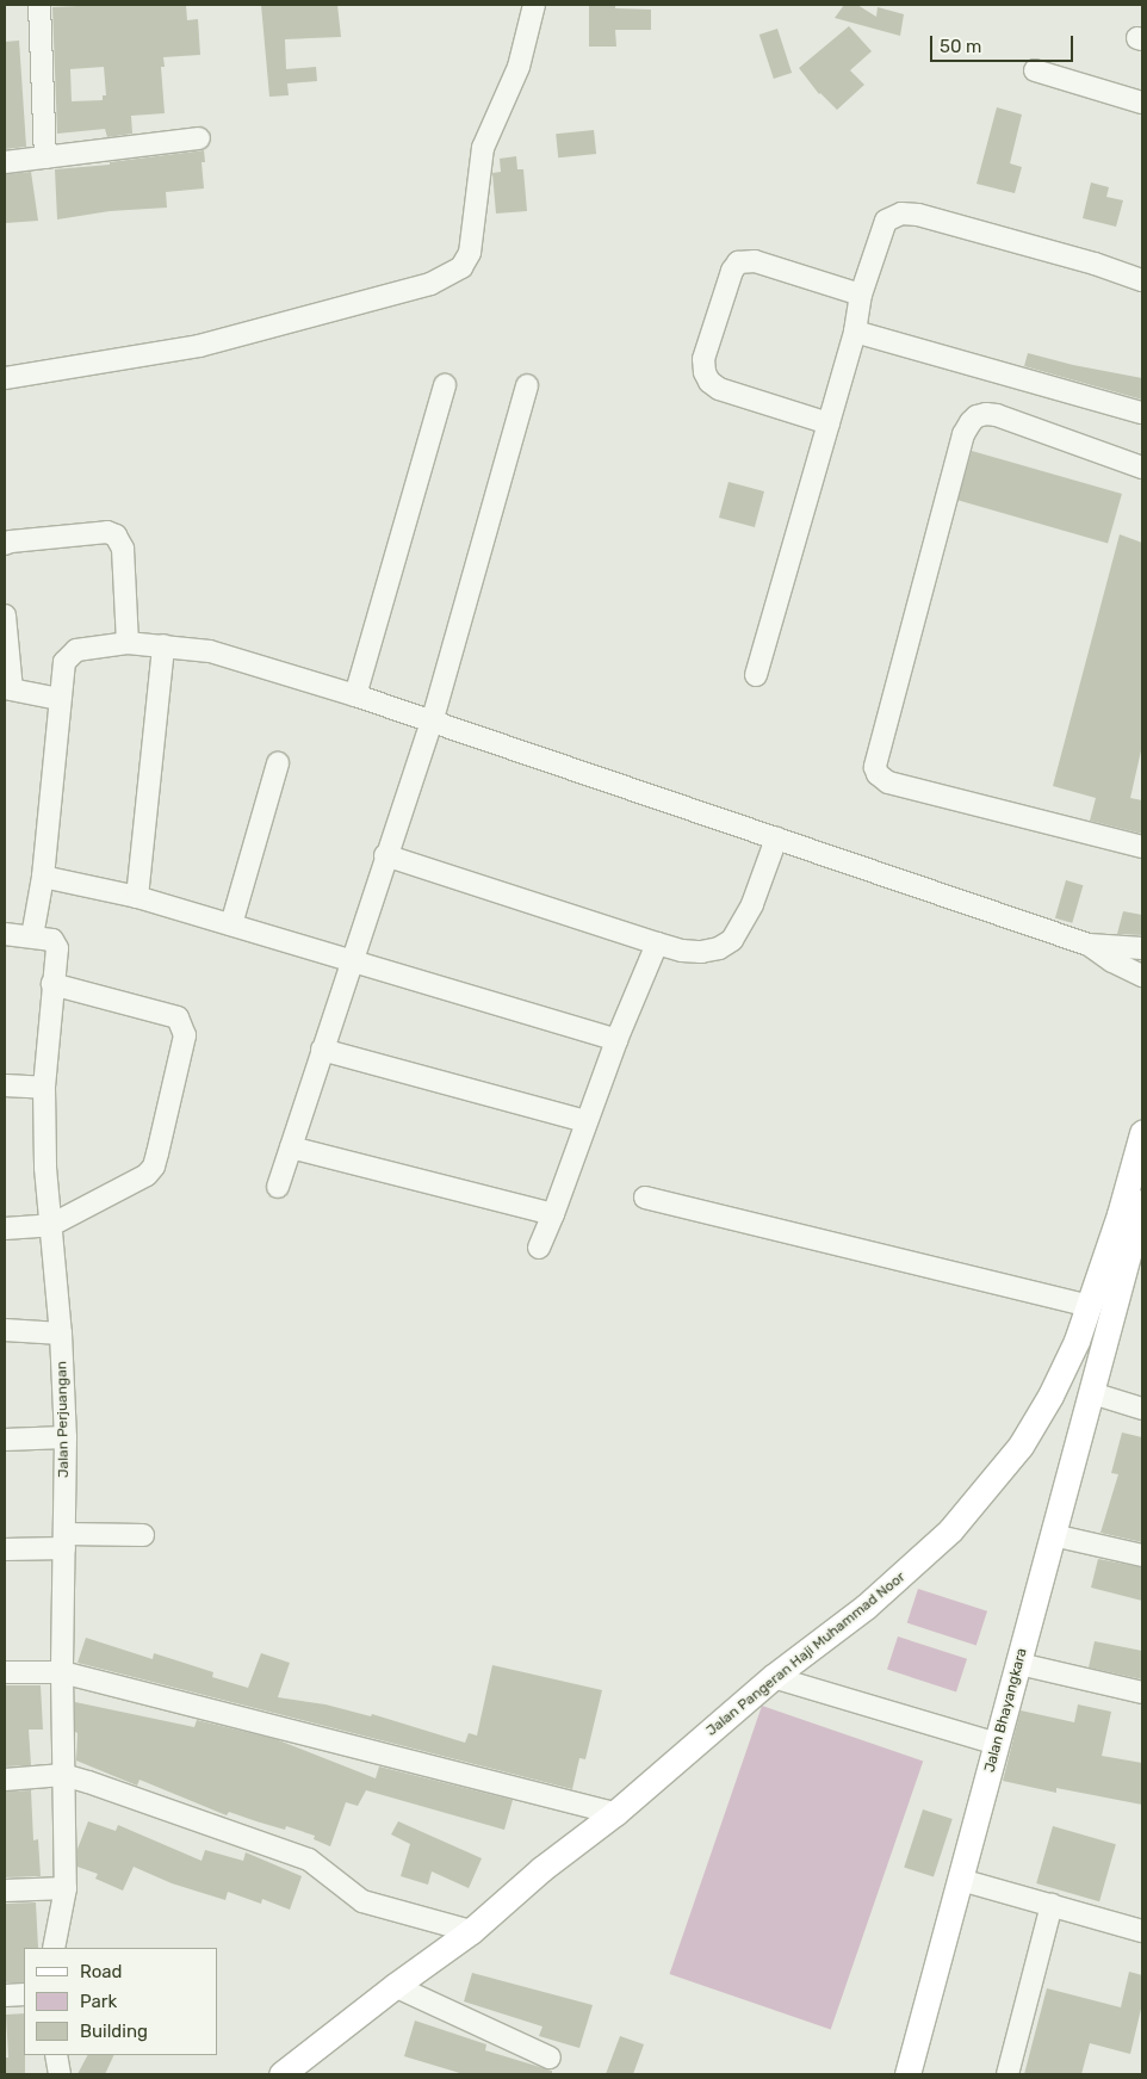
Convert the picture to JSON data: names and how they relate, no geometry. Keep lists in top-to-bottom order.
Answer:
{
  "streets": {
    "main road": ["Jalan Pangeran Haji Muhammad Noor", "Jalan Bhayangkara"],
    "street": ["Jalan Perjuangan"]
  },
  "legend": ["Road", "Park", "Building"],
  "scale_bar": "50 m"
}
